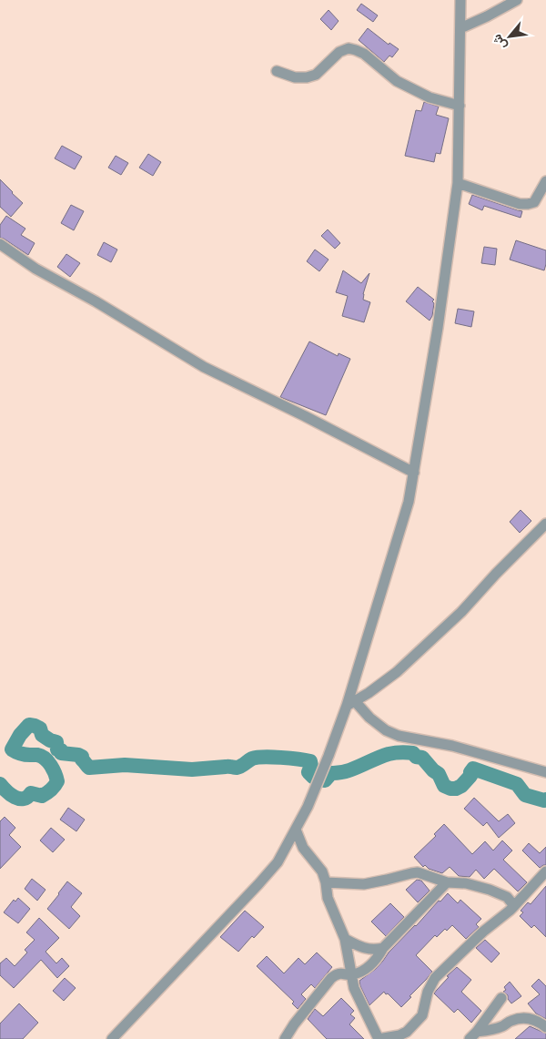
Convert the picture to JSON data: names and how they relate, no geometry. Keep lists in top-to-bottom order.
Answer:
{
  "north": "bottom left"
}
